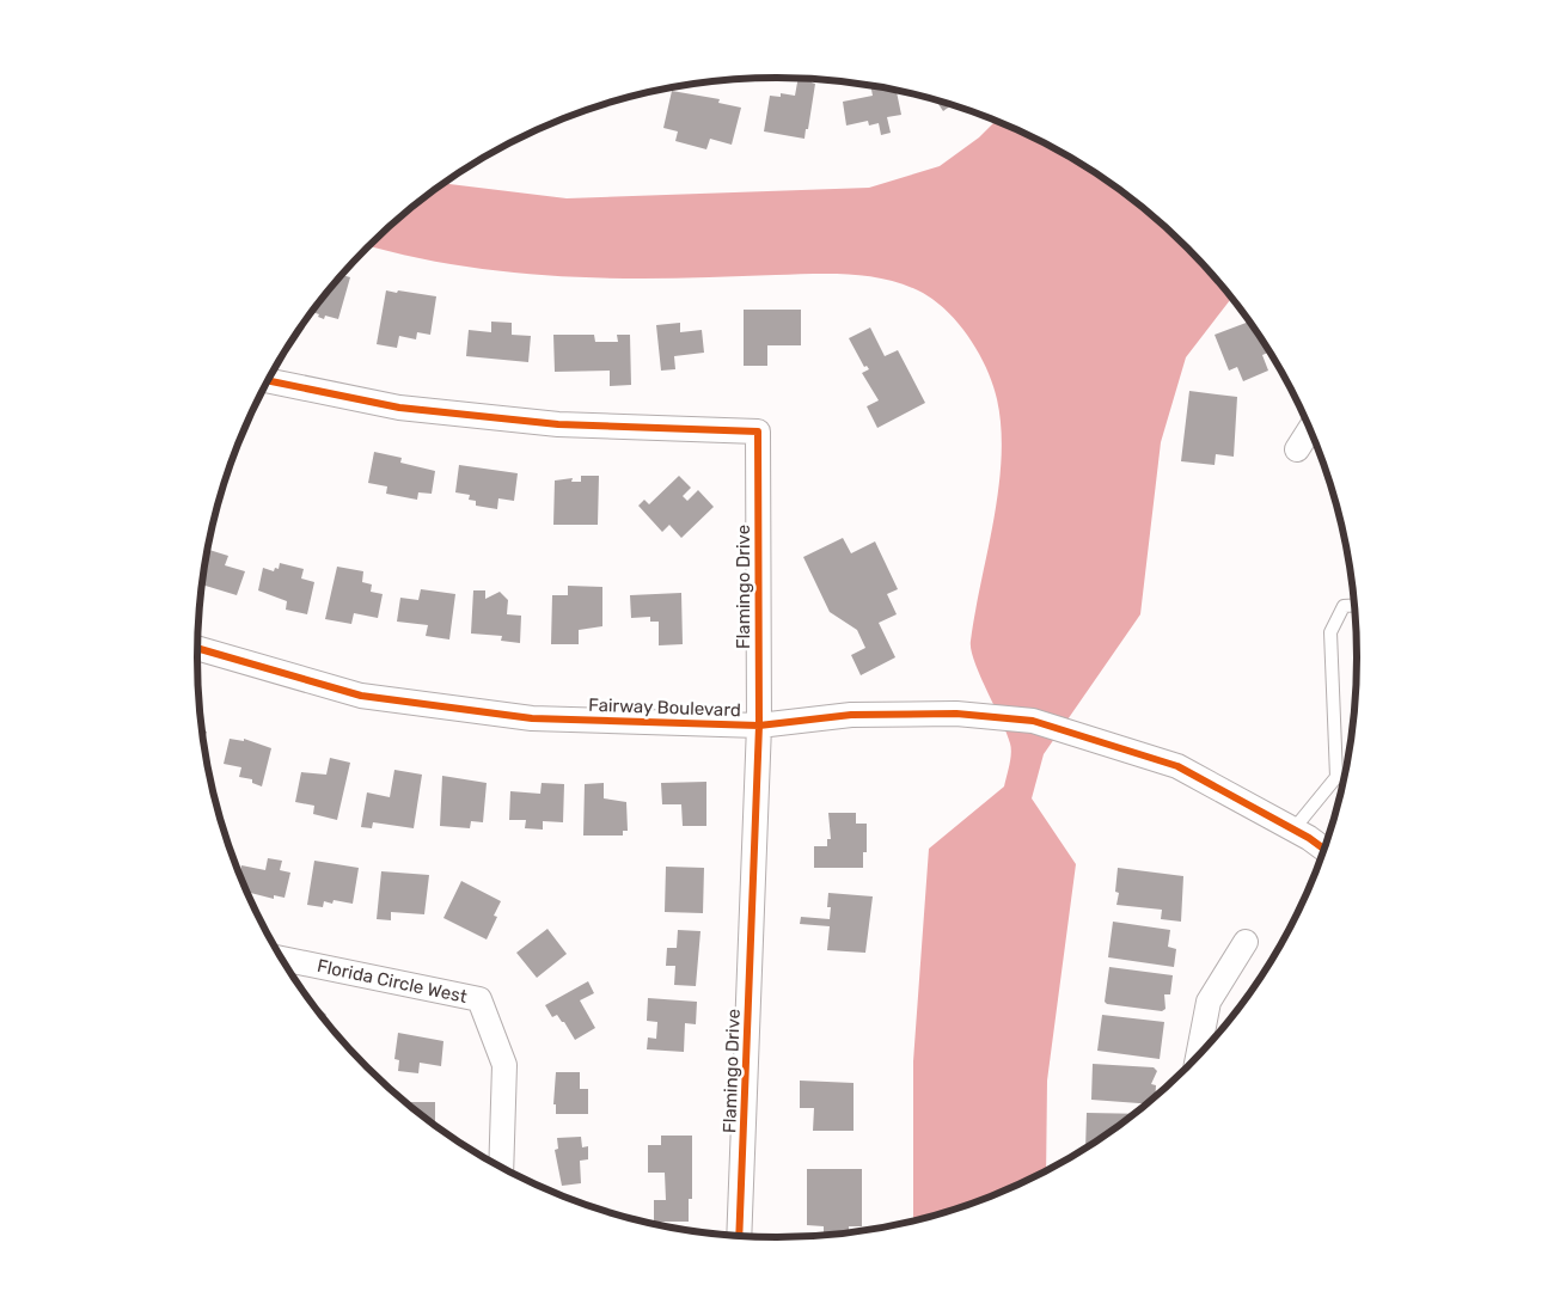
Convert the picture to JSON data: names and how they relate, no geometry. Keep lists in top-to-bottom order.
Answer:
{
  "streets": {
    "street": ["Flamingo Drive", "Fairway Boulevard", "Florida Circle West"]
  },
  "crossings": [
    ["Flamingo Drive", "Fairway Boulevard"]
  ]
}
